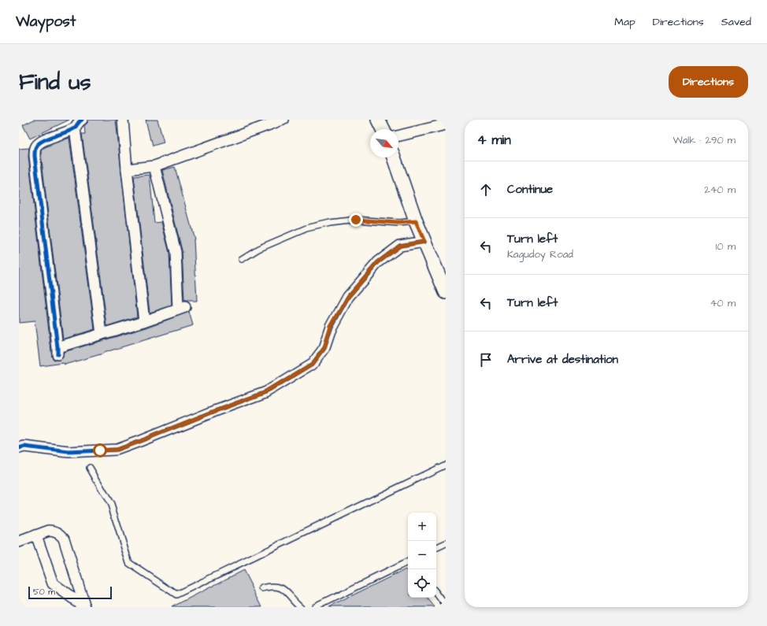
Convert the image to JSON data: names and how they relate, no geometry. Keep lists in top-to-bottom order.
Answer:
{
  "scale_bar": "50 m",
  "north": "bottom right",
  "page": {
    "header": "Waypost",
    "nav": ["Map", "Directions", "Saved"],
    "buttons": "Directions",
    "title": "Find us",
    "heading": ["4 min", "Walk · 290 m"],
    "list": [
      ["Continue", "240 m"],
      ["Turn left", "Kagudoy Road", "10 m"],
      ["Turn left", "40 m"],
      "Arrive at destination"
    ],
    "map_buttons": ["+", "−"],
    "scale": "50 m"
  }
}
